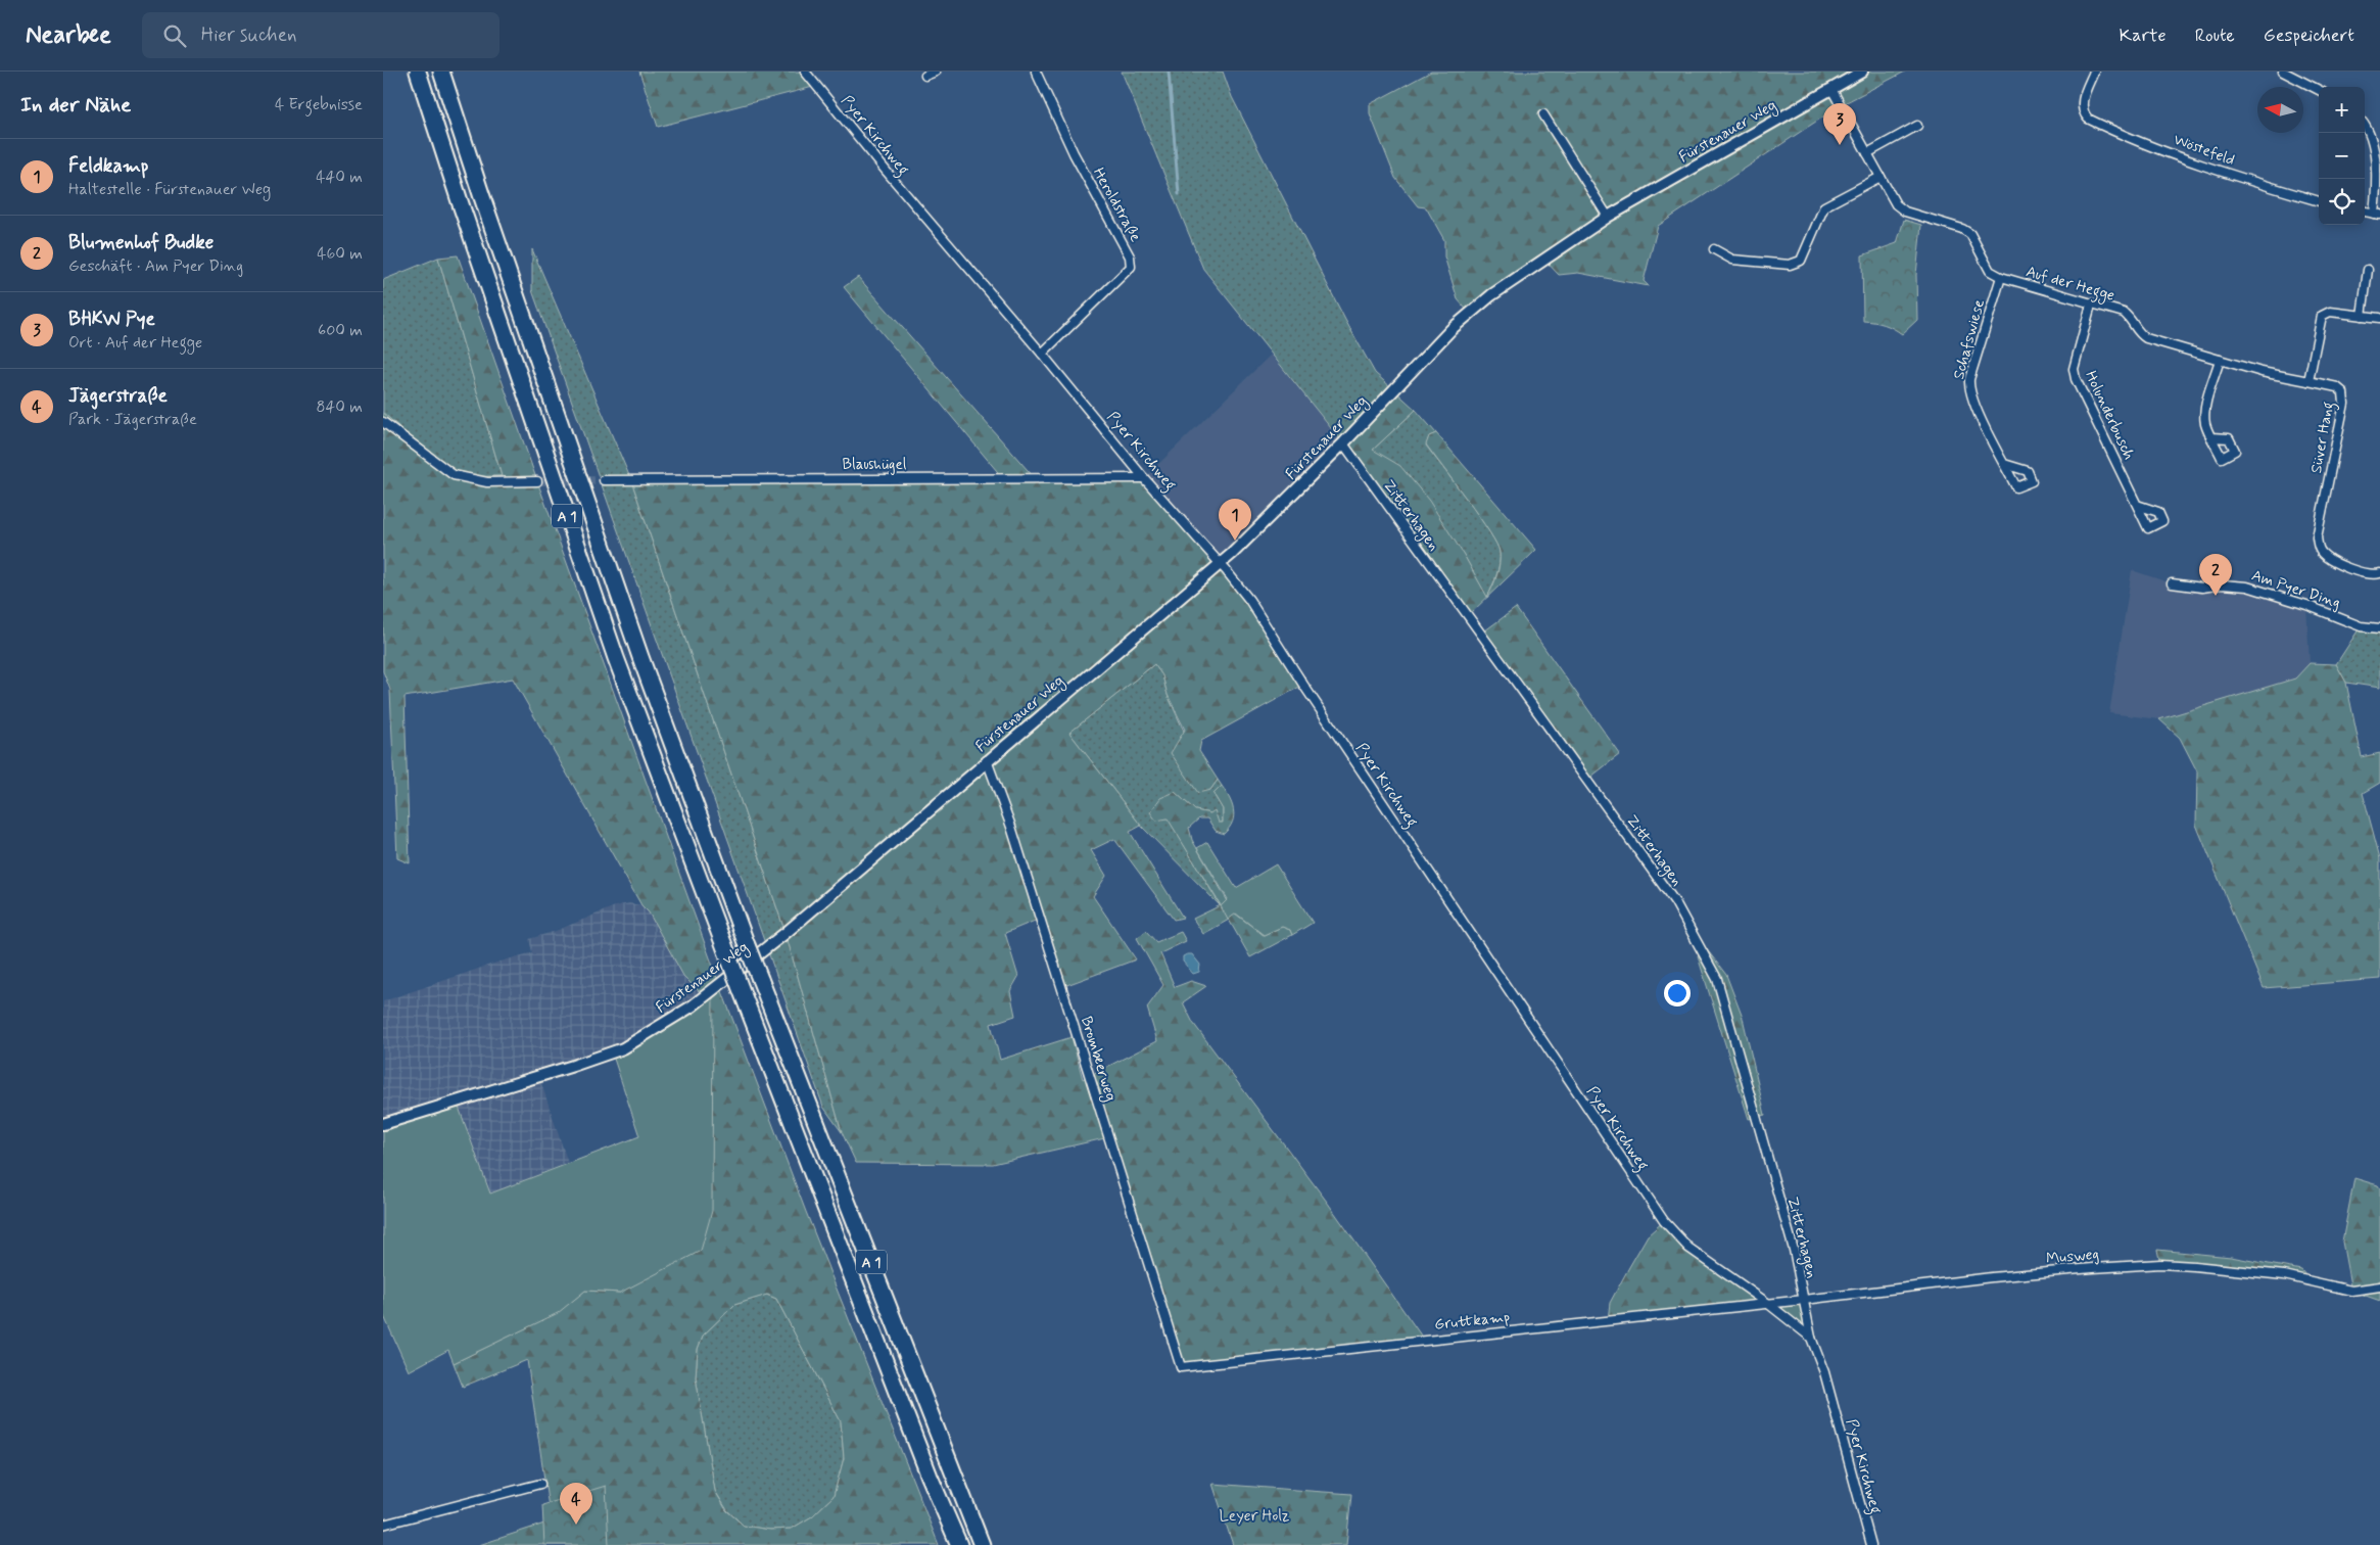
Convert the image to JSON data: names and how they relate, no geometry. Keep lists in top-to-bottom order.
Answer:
{
  "streets": {
    "highway": ["A 1"],
    "street": [
      "Fürstenauer Weg",
      "Pyer Kirchweg",
      "Wöstefeld",
      "Heroldstraße",
      "Auf der Hegge",
      "Schafswiese",
      "Holunderbusch",
      "Süver Hang",
      "Blaushügel",
      "Zitterhagen",
      "Am Pyer Ding",
      "Brombeerweg",
      "Musweg",
      "Gruttkamp"
    ]
  },
  "crossings": [
    ["Fürstenauer Weg", "Pyer Kirchweg"],
    ["Fürstenauer Weg", "Auf der Hegge"],
    ["Fürstenauer Weg", "Zitterhagen"],
    ["Fürstenauer Weg", "Brombeerweg"],
    ["Pyer Kirchweg", "Heroldstraße"],
    ["Pyer Kirchweg", "Blaushügel"],
    ["Pyer Kirchweg", "Zitterhagen"],
    ["Pyer Kirchweg", "Musweg"],
    ["Pyer Kirchweg", "Gruttkamp"],
    ["Auf der Hegge", "Schafswiese"],
    ["Auf der Hegge", "Holunderbusch"],
    ["Auf der Hegge", "Süver Hang"],
    ["Zitterhagen", "Musweg"],
    ["Brombeerweg", "Gruttkamp"],
    ["Musweg", "Gruttkamp"]
  ],
  "parks": ["Leyer Holz"],
  "north": "left",
  "page": {
    "header": "Nearbee",
    "search": "Hier suchen",
    "nav": ["Karte", "Route", "Gespeichert"],
    "heading": ["In der Nähe", "4 Ergebnisse"],
    "map_buttons": ["+", "−"],
    "pins": [
      "3",
      "1",
      "2",
      "4"
    ],
    "list": [
      {
        "mark": "1",
        "name": "Feldkamp",
        "note": "Haltestelle · Fürstenauer Weg",
        "value": "440 m"
      },
      {
        "mark": "2",
        "name": "Blumenhof Budke",
        "note": "Geschäft · Am Pyer Ding",
        "value": "460 m"
      },
      {
        "mark": "3",
        "name": "BHKW Pye",
        "note": "Ort · Auf der Hegge",
        "value": "600 m"
      },
      {
        "mark": "4",
        "name": "Jägerstraße",
        "note": "Park · Jägerstraße",
        "value": "840 m"
      }
    ]
  }
}
